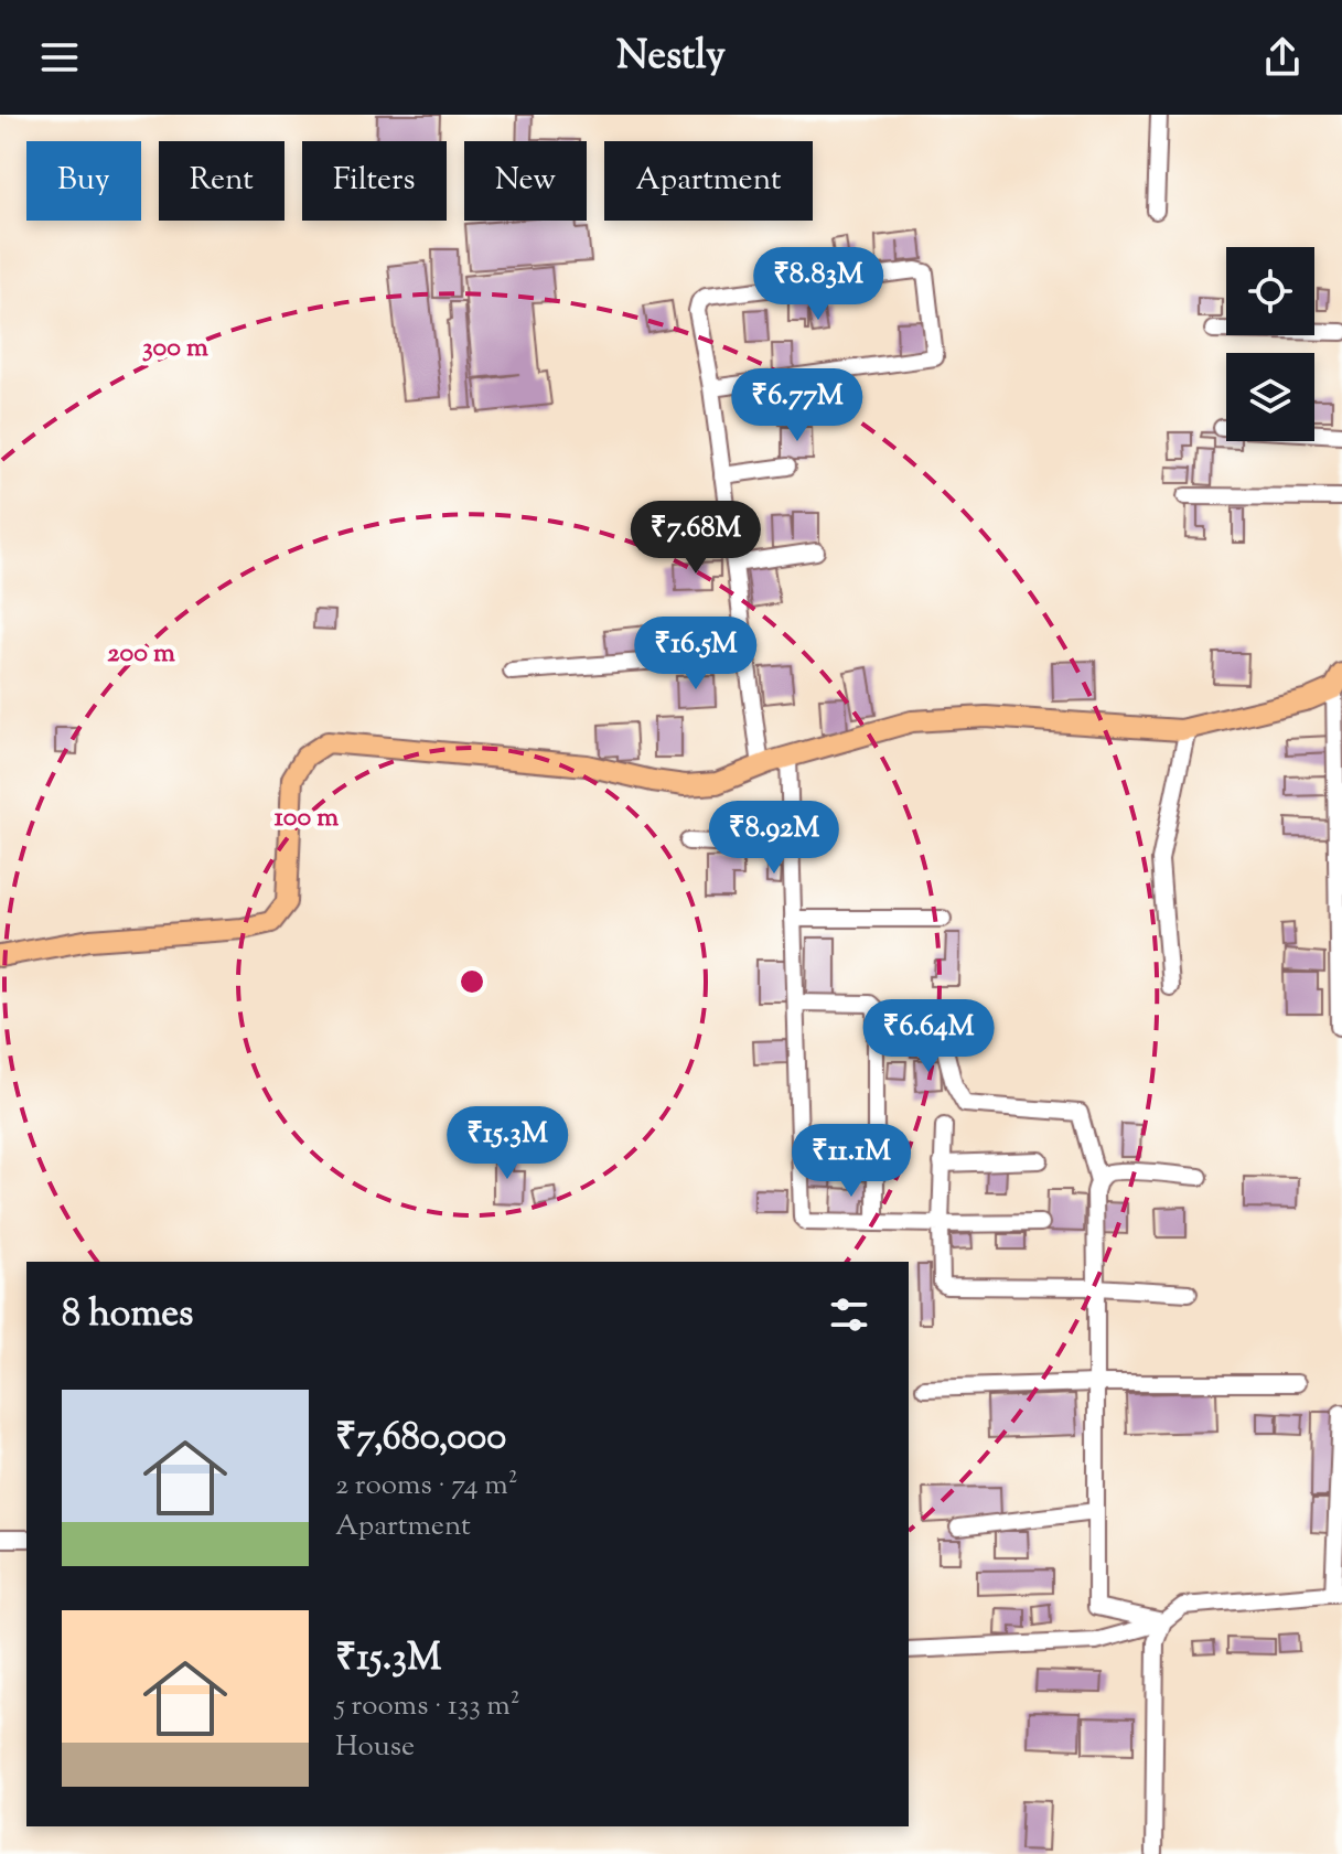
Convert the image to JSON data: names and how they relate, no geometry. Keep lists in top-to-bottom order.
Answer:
{
  "page": {
    "header": "Nestly",
    "chip": [
      "Buy",
      "Rent",
      "Filters",
      "New",
      "Apartment"
    ],
    "price": [
      "₹8.83M",
      "₹6.77M",
      "₹7.68M",
      "₹16.5M",
      "₹8.92M",
      "₹6.64M",
      "₹15.3M",
      "₹11.1M"
    ],
    "heading": "8 homes",
    "list": [
      {
        "name": "₹7,680,000",
        "note": "2 rooms · 74 m² · Apartment"
      },
      {
        "name": "₹15.3M",
        "note": "5 rooms · 133 m² · House"
      }
    ]
  },
  "rings": ["300 m", "200 m", "100 m"]
}
